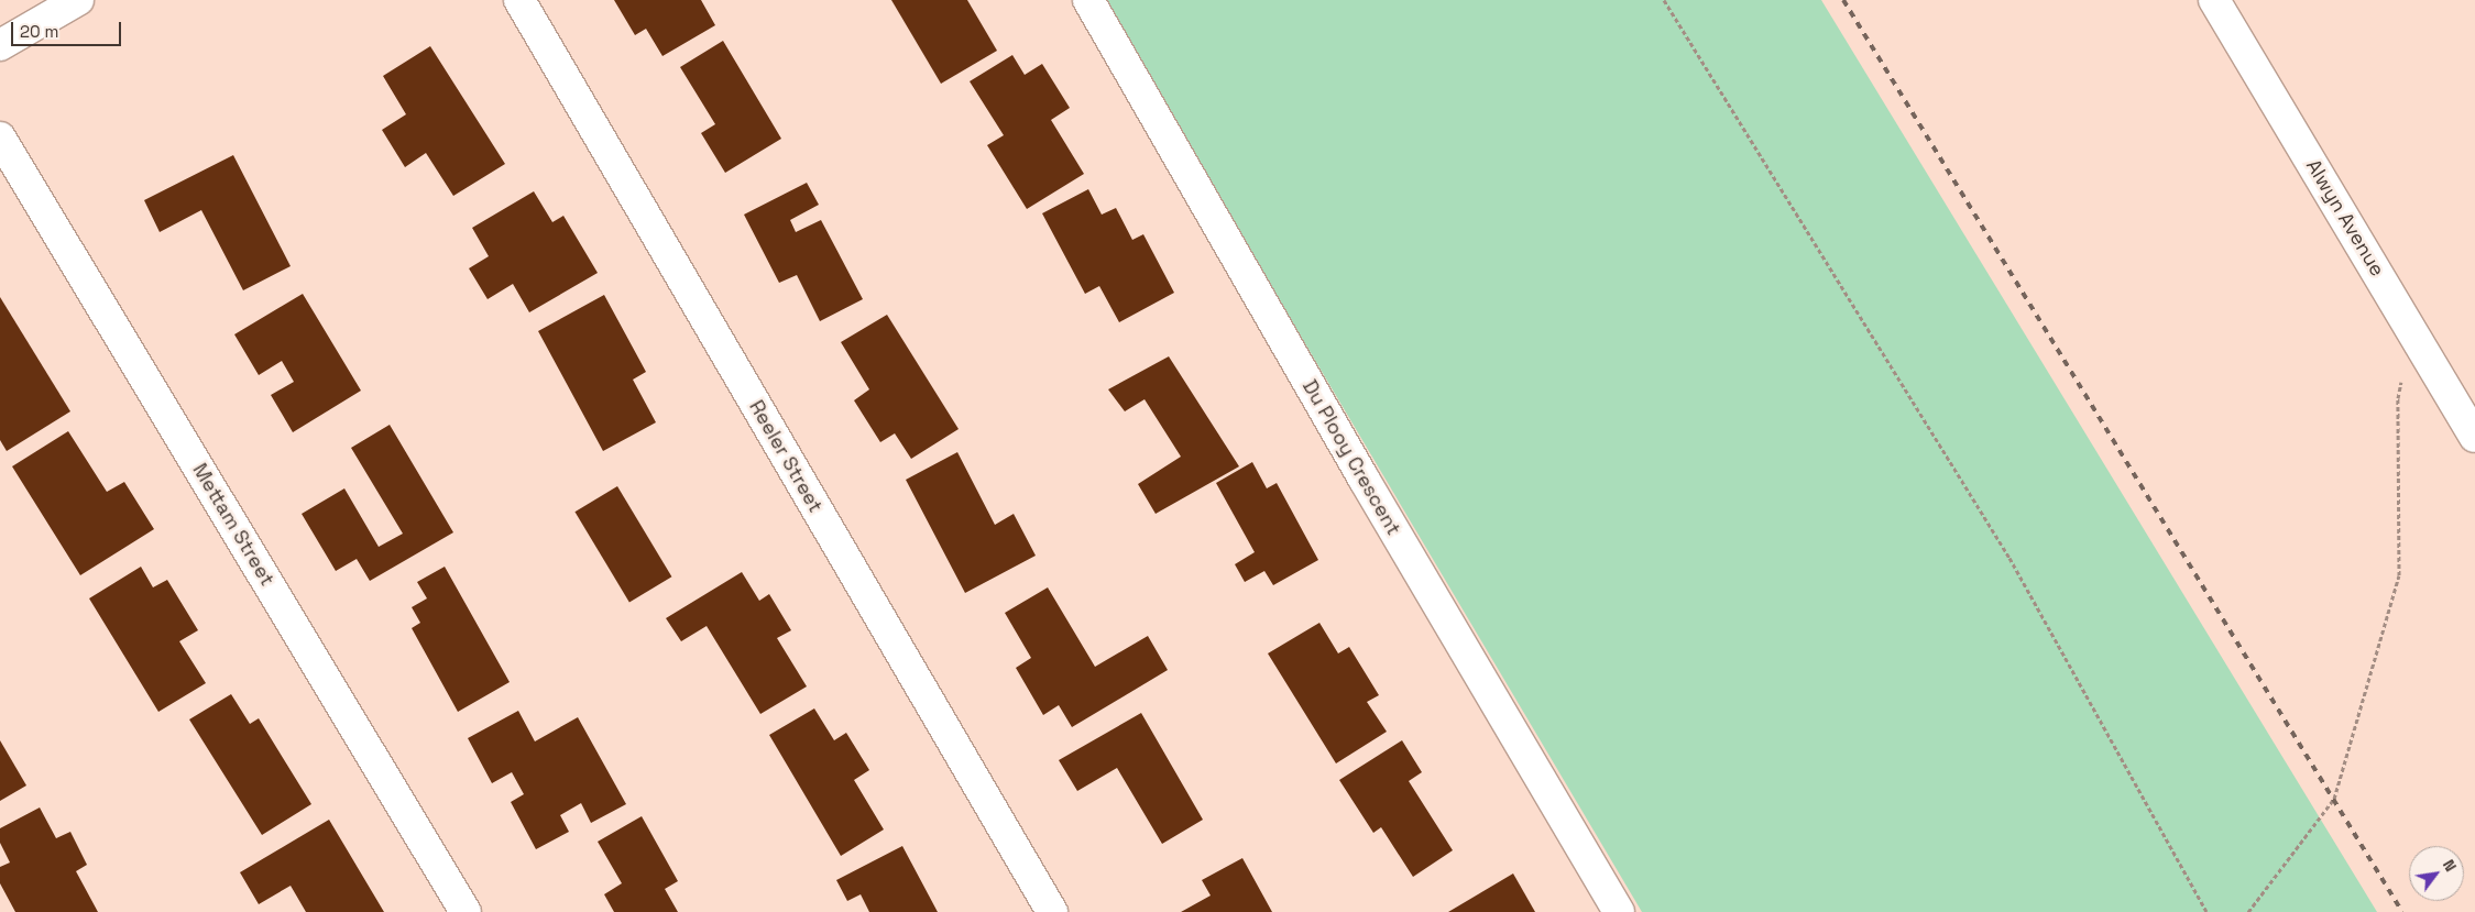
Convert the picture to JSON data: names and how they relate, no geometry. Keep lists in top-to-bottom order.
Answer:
{
  "streets": {
    "street": [
      "Alwyn Avenue",
      "Reeler Street",
      "Du Plooy Crescent",
      "Mettam Street"
    ]
  },
  "scale_bar": "20 m",
  "north": "top right"
}
